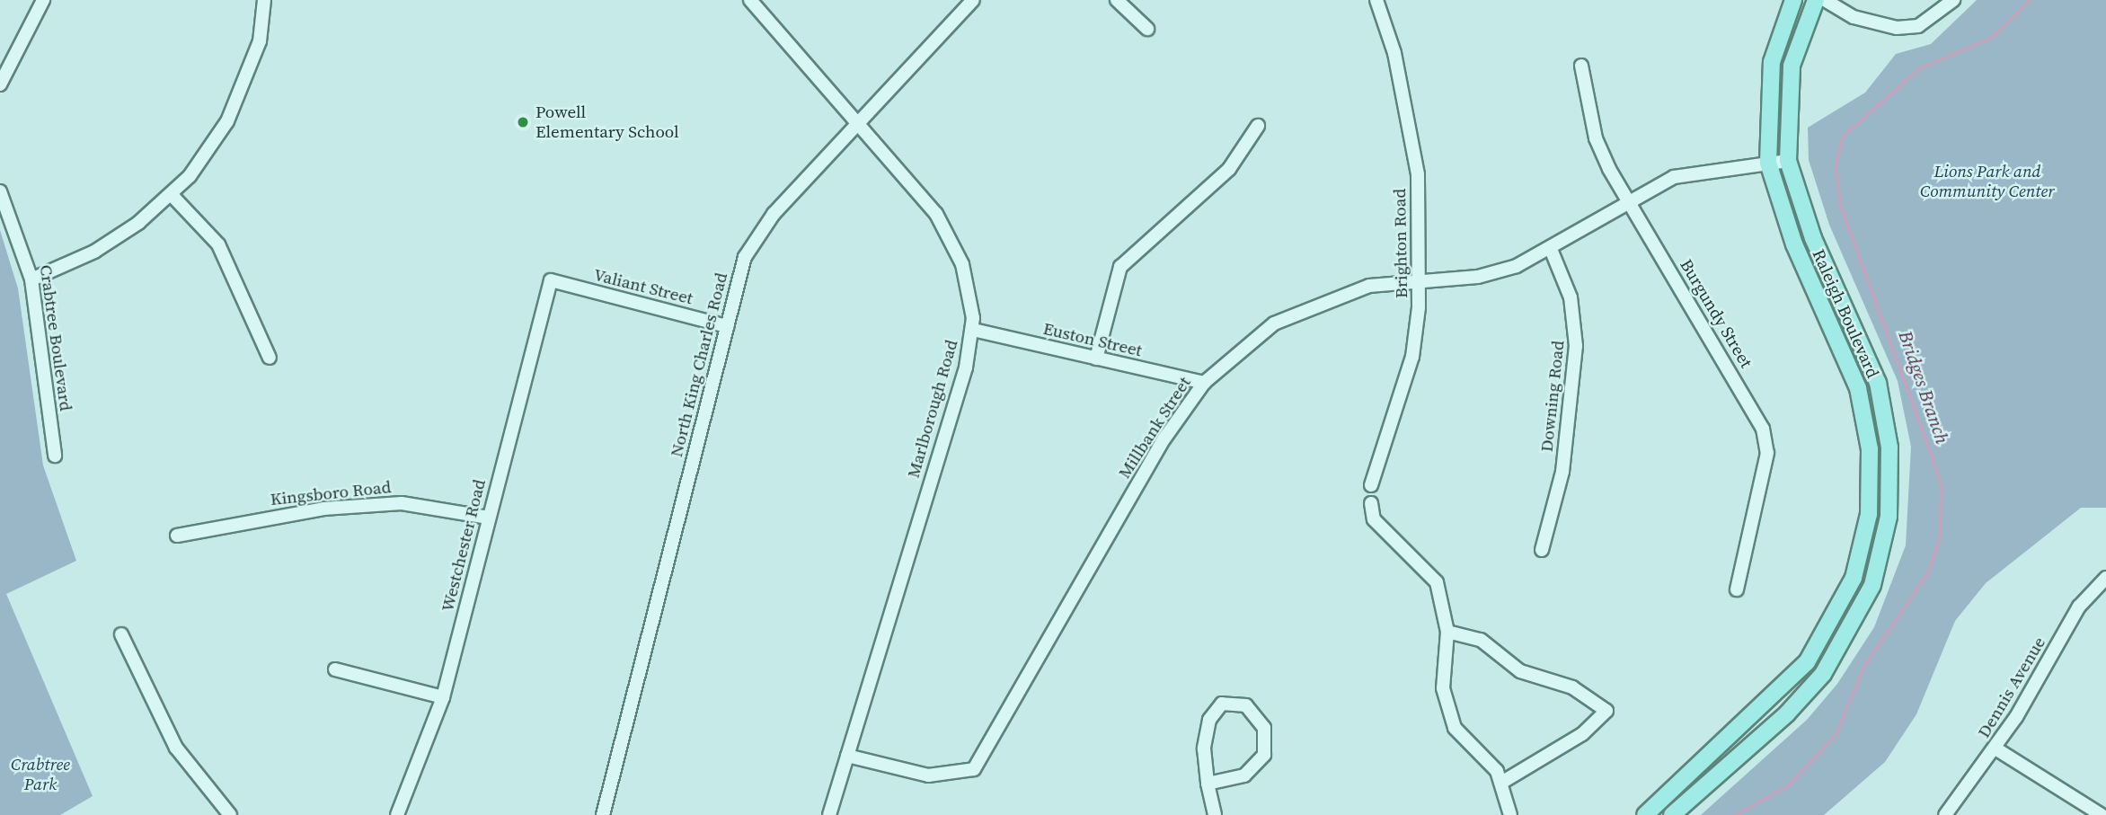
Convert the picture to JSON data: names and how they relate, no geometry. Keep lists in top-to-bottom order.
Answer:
{
  "streets": {
    "main road": ["Raleigh Boulevard"],
    "street": [
      "Brighton Road",
      "Valiant Street",
      "Burgundy Street",
      "Crabtree Boulevard",
      "Euston Street",
      "North King Charles Road",
      "Downing Road",
      "Marlborough Road",
      "Millbank Street",
      "Kingsboro Road",
      "Westchester Road",
      "Dennis Avenue"
    ]
  },
  "crossings": [
    ["Brighton Road", "Millbank Street"],
    ["Valiant Street", "North King Charles Road"],
    ["Valiant Street", "Westchester Road"],
    ["Burgundy Street", "Millbank Street"],
    ["Raleigh Boulevard", "Millbank Street"],
    ["Euston Street", "Marlborough Road"],
    ["Euston Street", "Millbank Street"],
    ["North King Charles Road", "Marlborough Road"],
    ["Downing Road", "Millbank Street"],
    ["Marlborough Road", "Millbank Street"],
    ["Kingsboro Road", "Westchester Road"]
  ],
  "water": ["Bridges Branch"],
  "parks": ["Lions Park and Community Center", "Crabtree Park"],
  "places": ["Powell Elementary School"]
}
